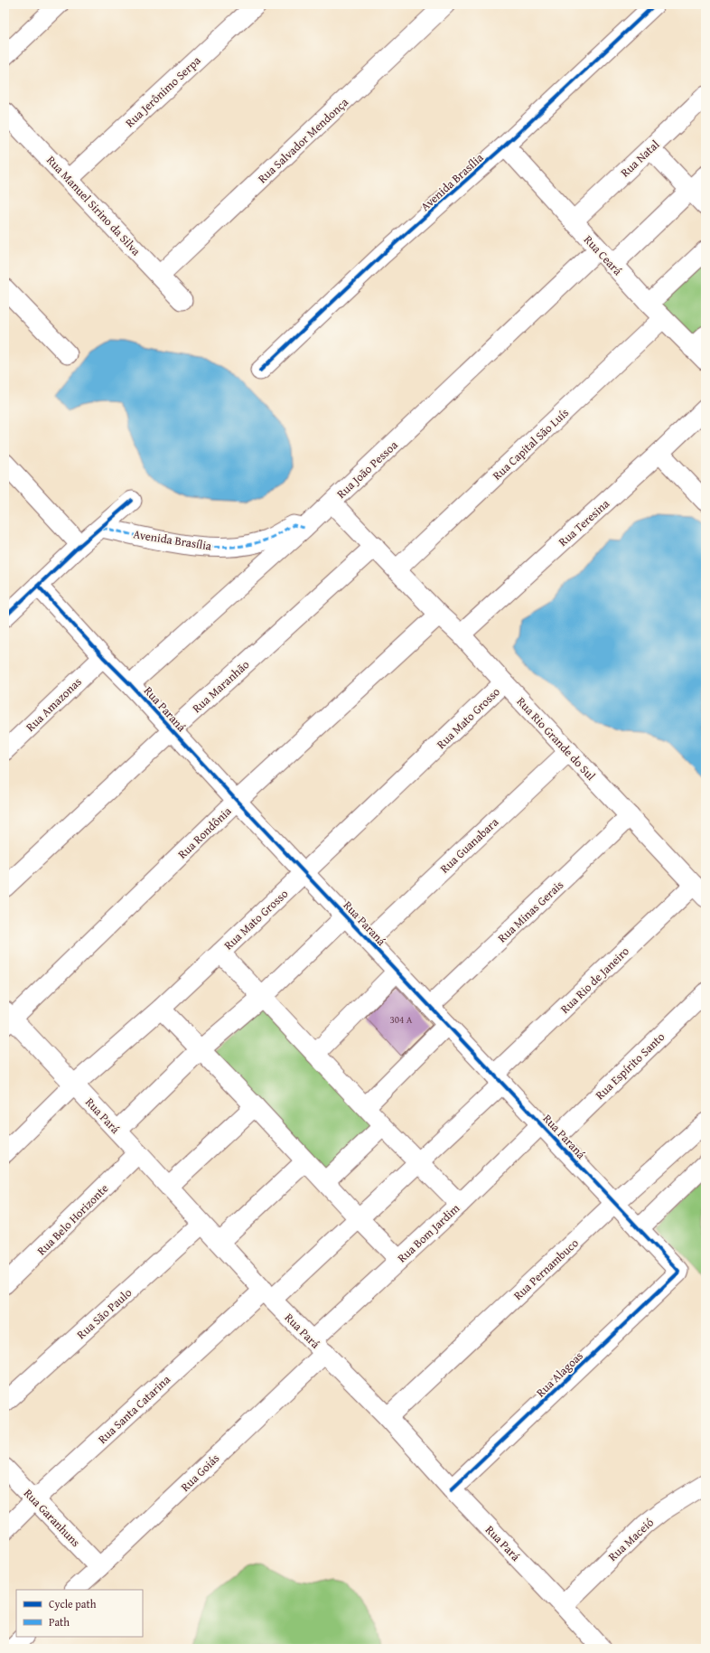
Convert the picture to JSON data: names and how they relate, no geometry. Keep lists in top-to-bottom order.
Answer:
{
  "streets": {
    "street": [
      "Rua Jerônimo Serpa",
      "Rua Salvador Mendonça",
      "Rua Natal",
      "Avenida Brasília",
      "Rua Manuel Sirino da Silva",
      "Rua Ceará",
      "Rua Capital São Luís",
      "Rua João Pessoa",
      "Rua Teresina",
      "Rua Maranhão",
      "Rua Amazonas",
      "Rua Paraná",
      "Rua Mato Grosso",
      "Rua Rio Grande do Sul",
      "Rua Rondônia",
      "Rua Guanabara",
      "Rua Minas Gerais",
      "Rua Rio de Janeiro",
      "Rua Espírito Santo",
      "Rua Pará",
      "Rua Belo Horizonte",
      "Rua Bom Jardim",
      "Rua Pernambuco",
      "Rua São Paulo",
      "Rua Alagoas",
      "Rua Santa Catarina",
      "Rua Goiás",
      "Rua Garanhuns",
      "Rua Maceió"
    ]
  },
  "crossings": [
    ["Rua Jerônimo Serpa", "Rua Manuel Sirino da Silva"],
    ["Rua Salvador Mendonça", "Rua Manuel Sirino da Silva"],
    ["Rua Natal", "Rua Ceará"],
    ["Avenida Brasília", "Rua Ceará"],
    ["Avenida Brasília", "Rua João Pessoa"],
    ["Rua Ceará", "Rua Capital São Luís"],
    ["Rua Ceará", "Rua João Pessoa"],
    ["Rua Capital São Luís", "Rua Rio Grande do Sul"],
    ["Rua João Pessoa", "Rua Paraná"],
    ["Rua João Pessoa", "Rua Rio Grande do Sul"],
    ["Rua Teresina", "Rua Rio Grande do Sul"],
    ["Rua Maranhão", "Rua Paraná"],
    ["Rua Maranhão", "Rua Rio Grande do Sul"],
    ["Rua Amazonas", "Rua Paraná"],
    ["Rua Paraná", "Rua Mato Grosso"],
    ["Rua Paraná", "Rua Rondônia"],
    ["Rua Paraná", "Rua Guanabara"],
    ["Rua Paraná", "Rua Minas Gerais"],
    ["Rua Paraná", "Rua Rio de Janeiro"],
    ["Rua Paraná", "Rua Espírito Santo"],
    ["Rua Paraná", "Rua Bom Jardim"],
    ["Rua Paraná", "Rua Pernambuco"],
    ["Rua Paraná", "Rua Alagoas"],
    ["Rua Mato Grosso", "Rua Rio Grande do Sul"],
    ["Rua Mato Grosso", "Rua Pará"],
    ["Rua Rio Grande do Sul", "Rua Rondônia"],
    ["Rua Rio Grande do Sul", "Rua Guanabara"],
    ["Rua Rio Grande do Sul", "Rua Minas Gerais"],
    ["Rua Rio Grande do Sul", "Rua Rio de Janeiro"],
    ["Rua Rondônia", "Rua Pará"],
    ["Rua Rio de Janeiro", "Rua Santa Catarina"],
    ["Rua Pará", "Rua Belo Horizonte"],
    ["Rua Pará", "Rua Bom Jardim"],
    ["Rua Pará", "Rua Pernambuco"],
    ["Rua Pará", "Rua São Paulo"],
    ["Rua Pará", "Rua Alagoas"],
    ["Rua Pará", "Rua Santa Catarina"],
    ["Rua Pará", "Rua Goiás"],
    ["Rua Pará", "Rua Maceió"],
    ["Rua Bom Jardim", "Rua Goiás"],
    ["Rua Santa Catarina", "Rua Garanhuns"],
    ["Rua Goiás", "Rua Garanhuns"]
  ],
  "house_numbers": ["304 A"],
  "legend": ["Cycle path", "Path"]
}
